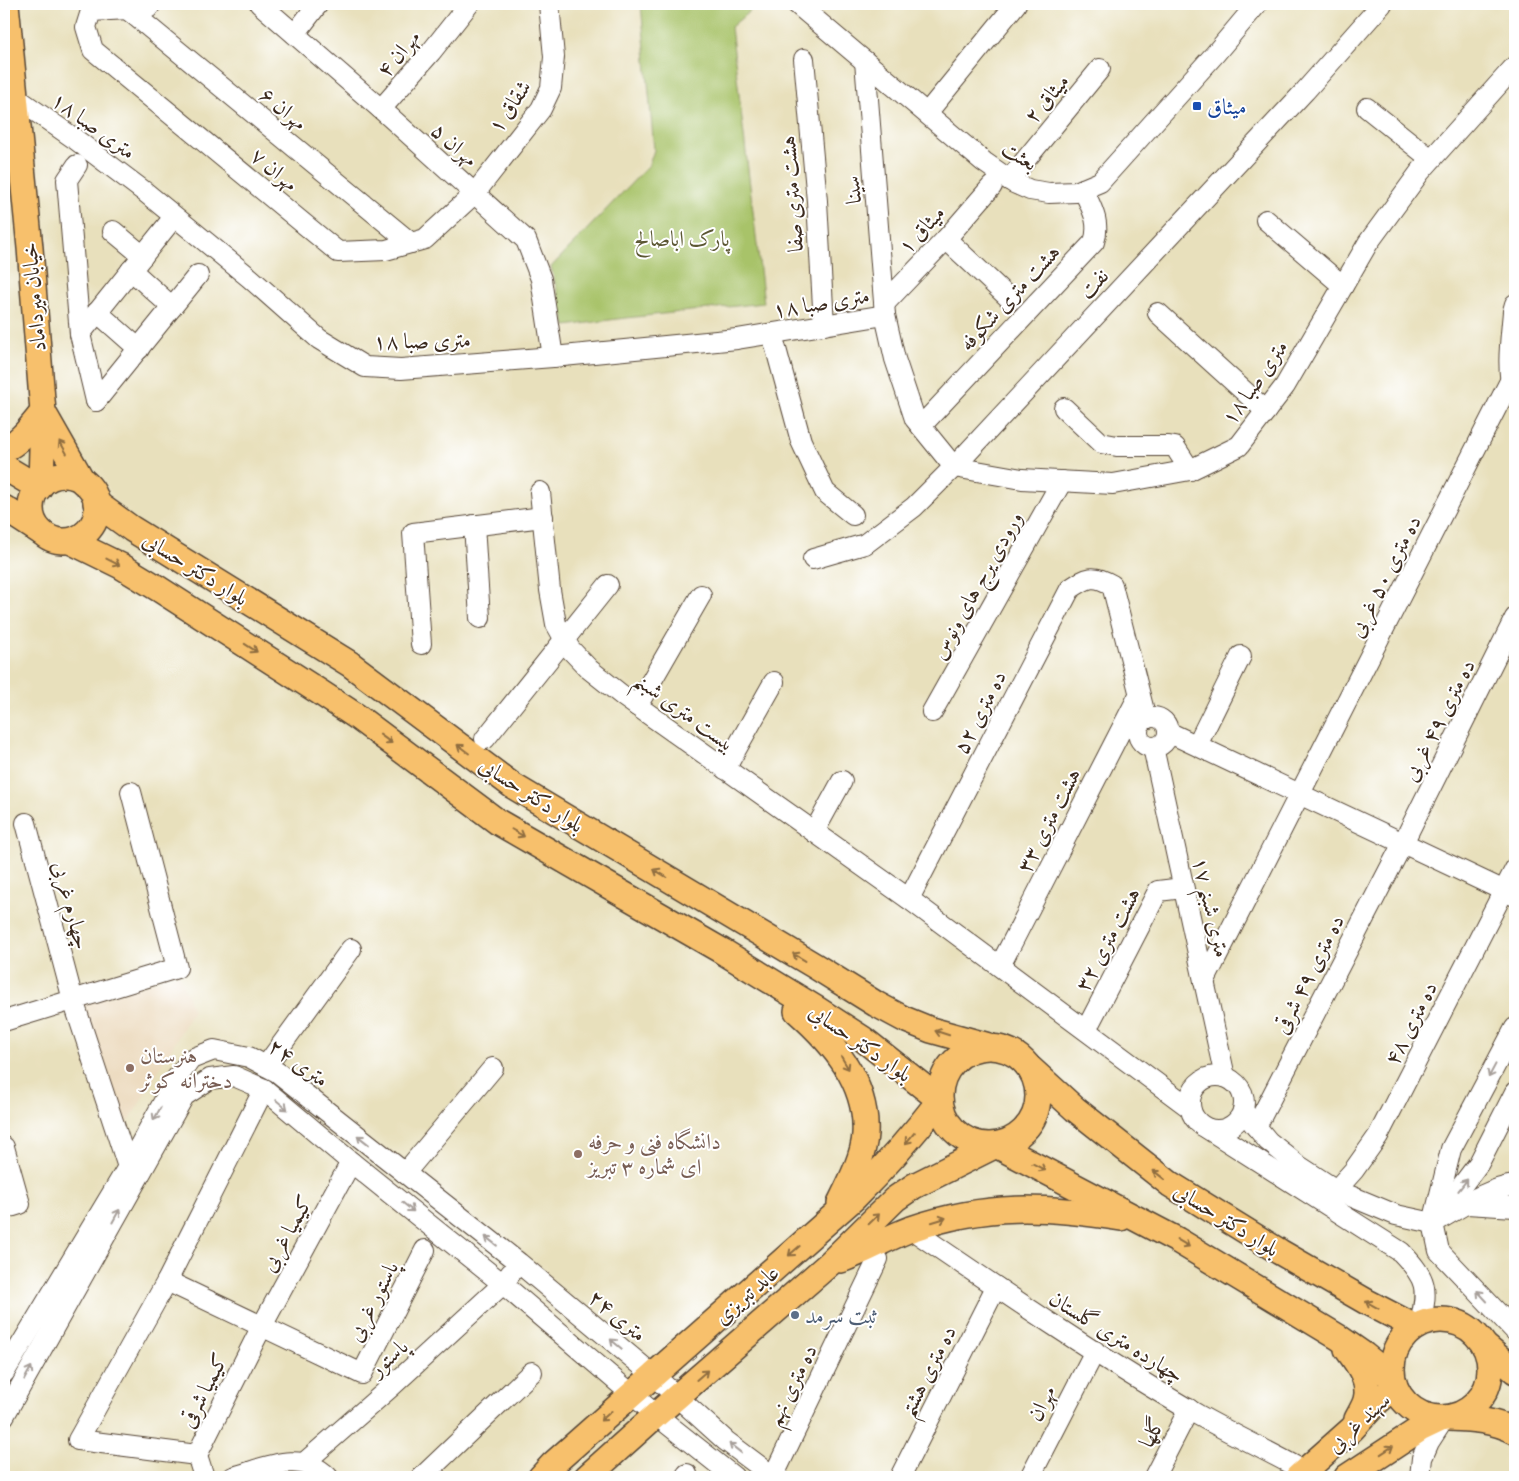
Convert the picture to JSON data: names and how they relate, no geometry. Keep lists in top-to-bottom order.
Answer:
{
  "streets": {
    "main road": [
      "خیابان میرداماد",
      "بلوار دکتر حسابی",
      "عابد تبریزی",
      "سهند غربی"
    ],
    "street": [
      "مهران ۴",
      "میثاق ۲",
      "شقاق ۱",
      "مهران ۶",
      "متری صبا ۱۸",
      "مهران ۵",
      "بعثت",
      "مهران ۷",
      "سینا",
      "هشت متری صفا",
      "میثاق ۱",
      "نفت",
      "هشت متری شکوفه",
      "ده متری ۵۰ غربی",
      "ورودی یرج های ونوس",
      "بیست متری شبنم",
      "ده متری ۵۲",
      "ده متری ۴۹ غربی",
      "هشت متری ۳۳",
      "چهارم غربی",
      "۱۷ متری شبنم",
      "هشت متری ۳۲",
      "ده متری ۴۹ شرقی",
      "ده متری ۴۸",
      "۲۴ متری",
      "کیمیا غربی",
      "پاستور غربی",
      "چهارده متری گلستان",
      "پاستور",
      "ده متری هشتم",
      "ده متری نهم",
      "کیمیا شرقی",
      "مهران",
      "گلها"
    ]
  },
  "crossings": [
    ["مهران ۴", "مهران ۵"],
    ["میثاق ۲", "بعثت"],
    ["میثاق ۲", "میثاق ۱"],
    ["شقاق ۱", "مهران ۵"],
    ["شقاق ۱", "مهران ۷"],
    ["مهران ۶", "مهران ۷"],
    ["متری صبا ۱۸", "مهران ۵"],
    ["متری صبا ۱۸", "سینا"],
    ["متری صبا ۱۸", "هشت متری صفا"],
    ["متری صبا ۱۸", "میثاق ۱"],
    ["متری صبا ۱۸", "نفت"],
    ["متری صبا ۱۸", "خیابان میرداماد"],
    ["متری صبا ۱۸", "هشت متری شکوفه"],
    ["متری صبا ۱۸", "ورودی یرج های ونوس"],
    ["مهران ۵", "مهران ۷"],
    ["بعثت", "سینا"],
    ["بعثت", "میثاق ۱"],
    ["بعثت", "هشت متری شکوفه"],
    ["سینا", "میثاق ۱"],
    ["خیابان میرداماد", "بلوار دکتر حسابی"],
    ["بلوار دکتر حسابی", "عابد تبریزی"],
    ["بلوار دکتر حسابی", "سهند غربی"],
    ["ده متری ۵۰ غربی", "۱۷ متری شبنم"],
    ["بیست متری شبنم", "ده متری ۵۲"],
    ["بیست متری شبنم", "هشت متری ۳۳"],
    ["بیست متری شبنم", "۱۷ متری شبنم"],
    ["بیست متری شبنم", "هشت متری ۳۲"],
    ["ده متری ۵۲", "هشت متری ۳۳"],
    ["ده متری ۴۹ غربی", "ده متری ۴۹ شرقی"],
    ["چهارم غربی", "۲۴ متری"],
    ["۱۷ متری شبنم", "هشت متری ۳۲"],
    ["۲۴ متری", "کیمیا غربی"],
    ["۲۴ متری", "عابد تبریزی"],
    ["۲۴ متری", "پاستور"],
    ["کیمیا غربی", "پاستور غربی"],
    ["کیمیا غربی", "کیمیا شرقی"],
    ["پاستور غربی", "کیمیا شرقی"],
    ["چهارده متری گلستان", "ده متری هشتم"],
    ["چهارده متری گلستان", "مهران"],
    ["چهارده متری گلستان", "سهند غربی"],
    ["چهارده متری گلستان", "گلها"]
  ],
  "parks": ["پارک اباصالح"],
  "places": {
    "transit": ["میثاق"],
    "other": ["هنرستان دخترانه کوثر", "دانشگاه فنی و حرفه ای شماره ۳ تبریز", "ثبت سرمد"]
  }
}
